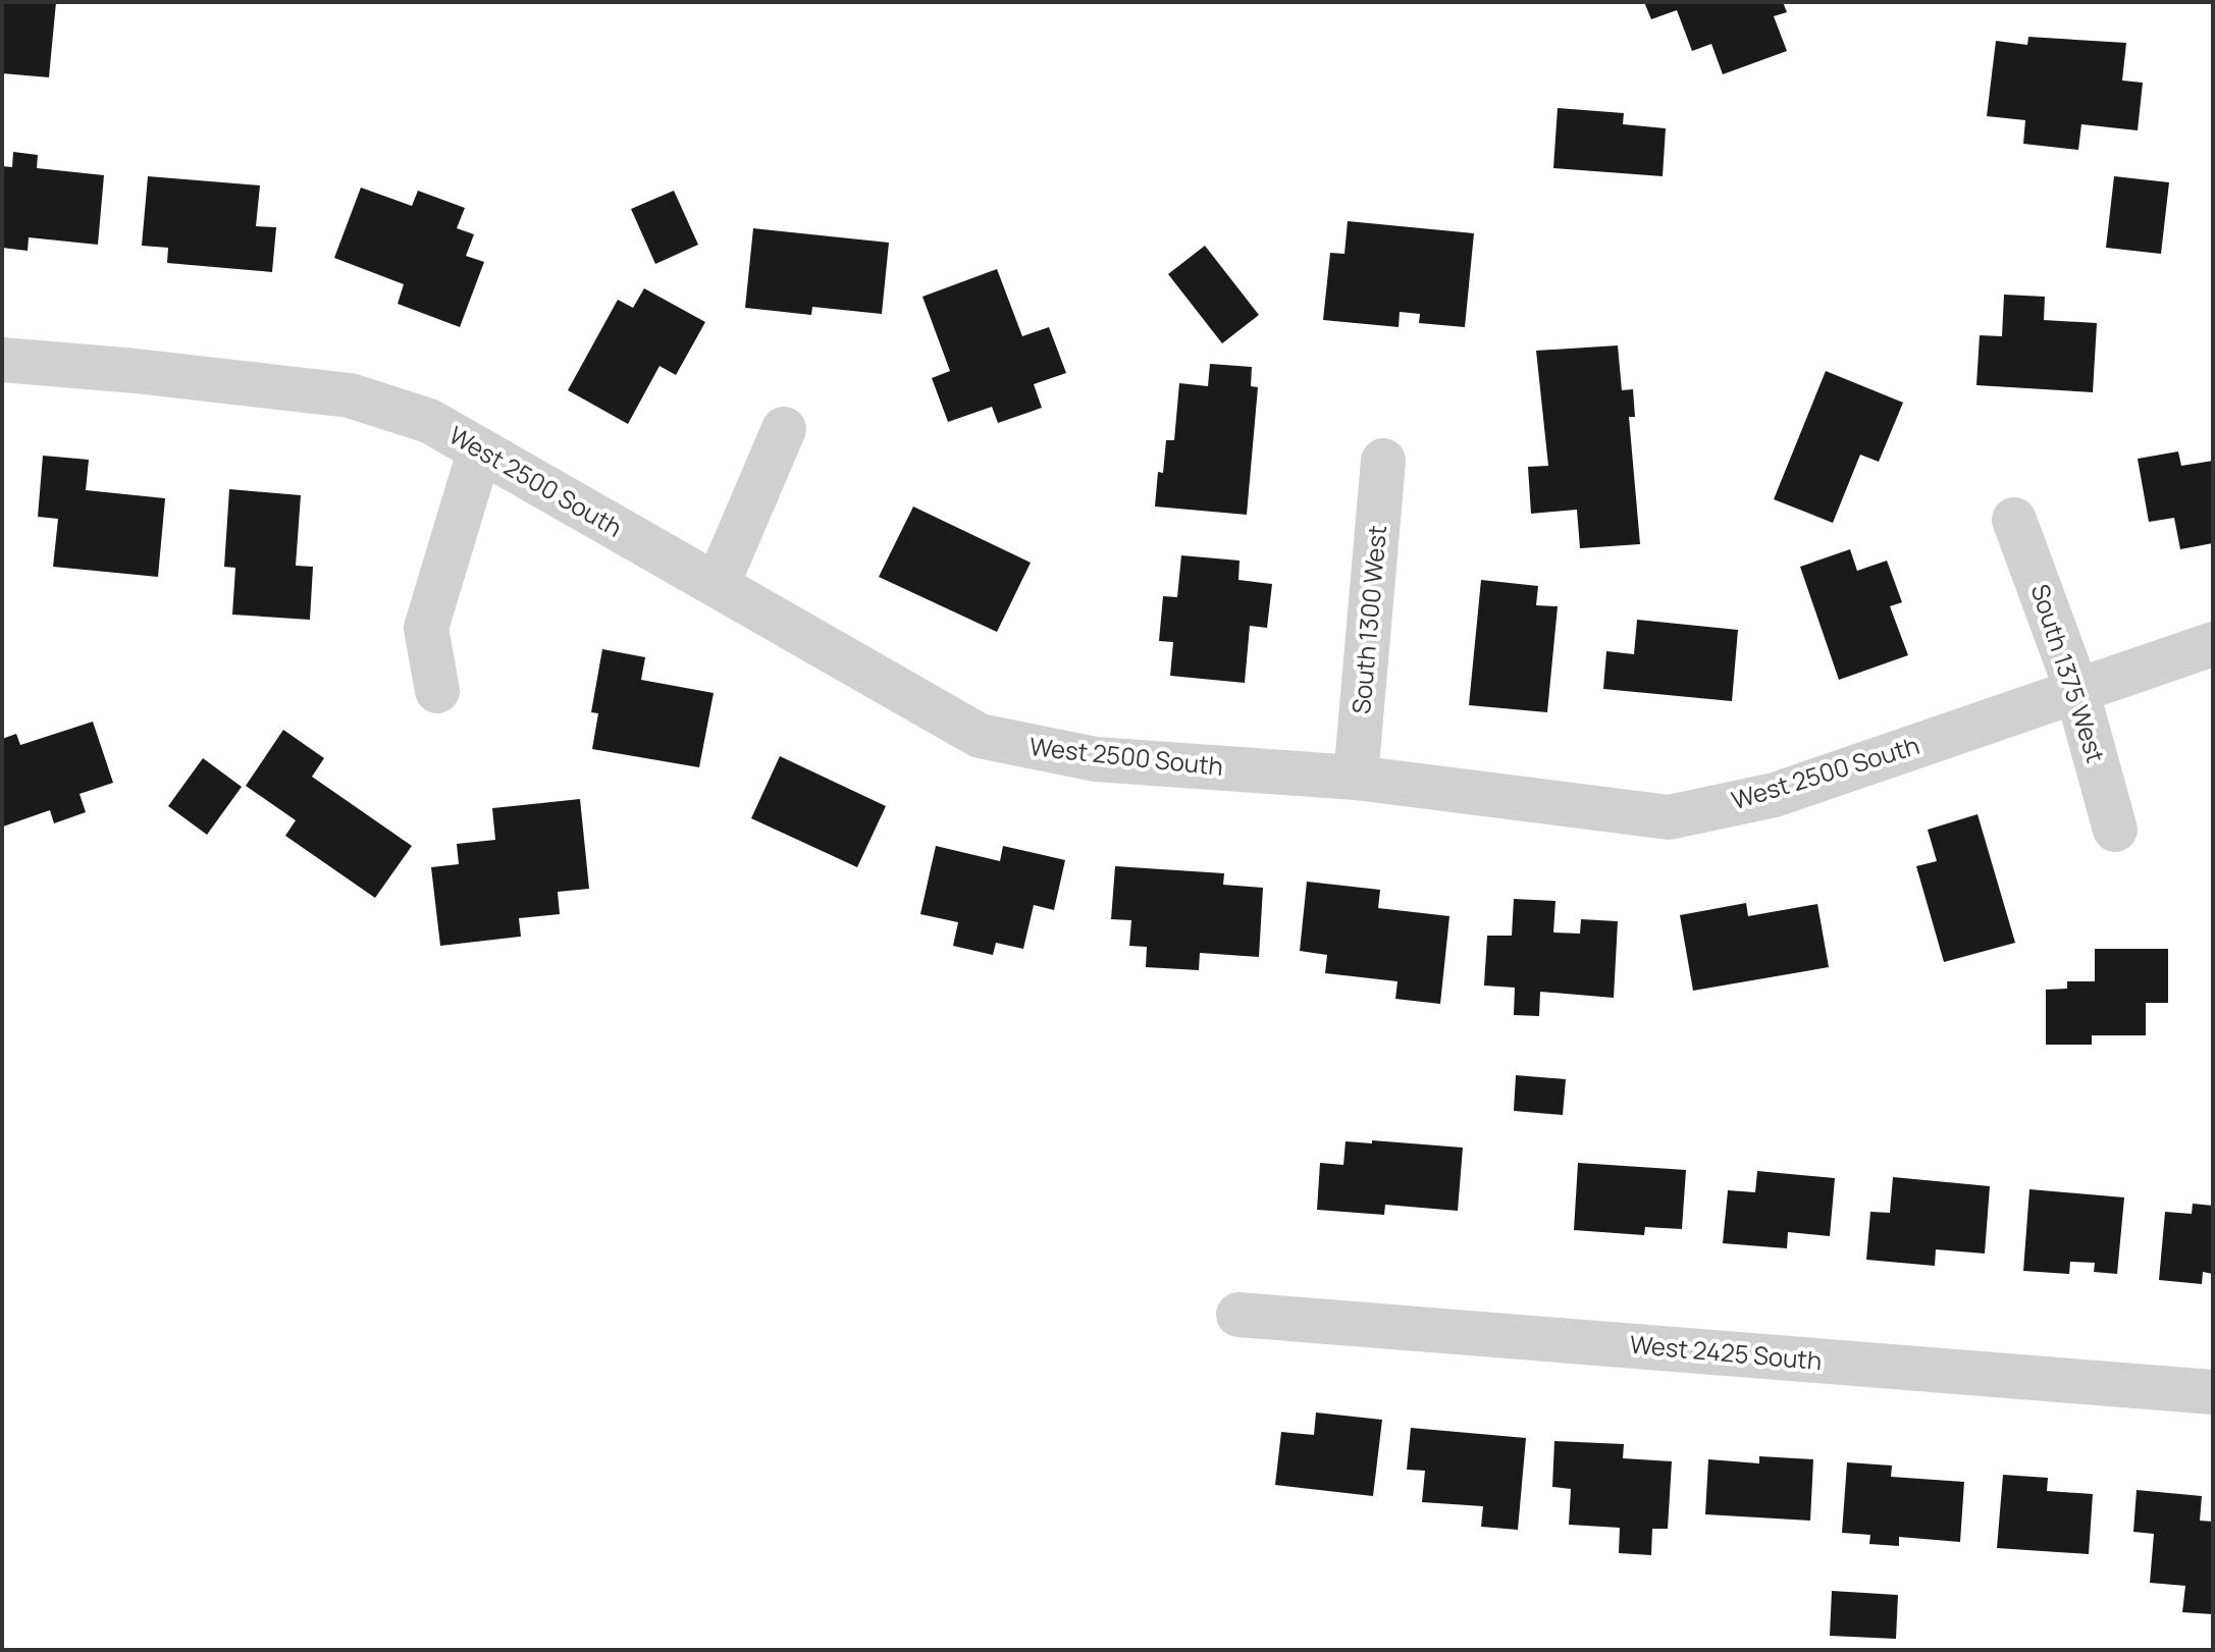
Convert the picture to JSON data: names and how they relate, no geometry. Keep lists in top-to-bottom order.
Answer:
{
  "streets": {
    "street": [
      "West 2500 South",
      "South 1300 West",
      "South 1375 West",
      "West 2425 South"
    ]
  },
  "crossings": [
    ["West 2500 South", "South 1300 West"],
    ["West 2500 South", "South 1375 West"]
  ]
}
